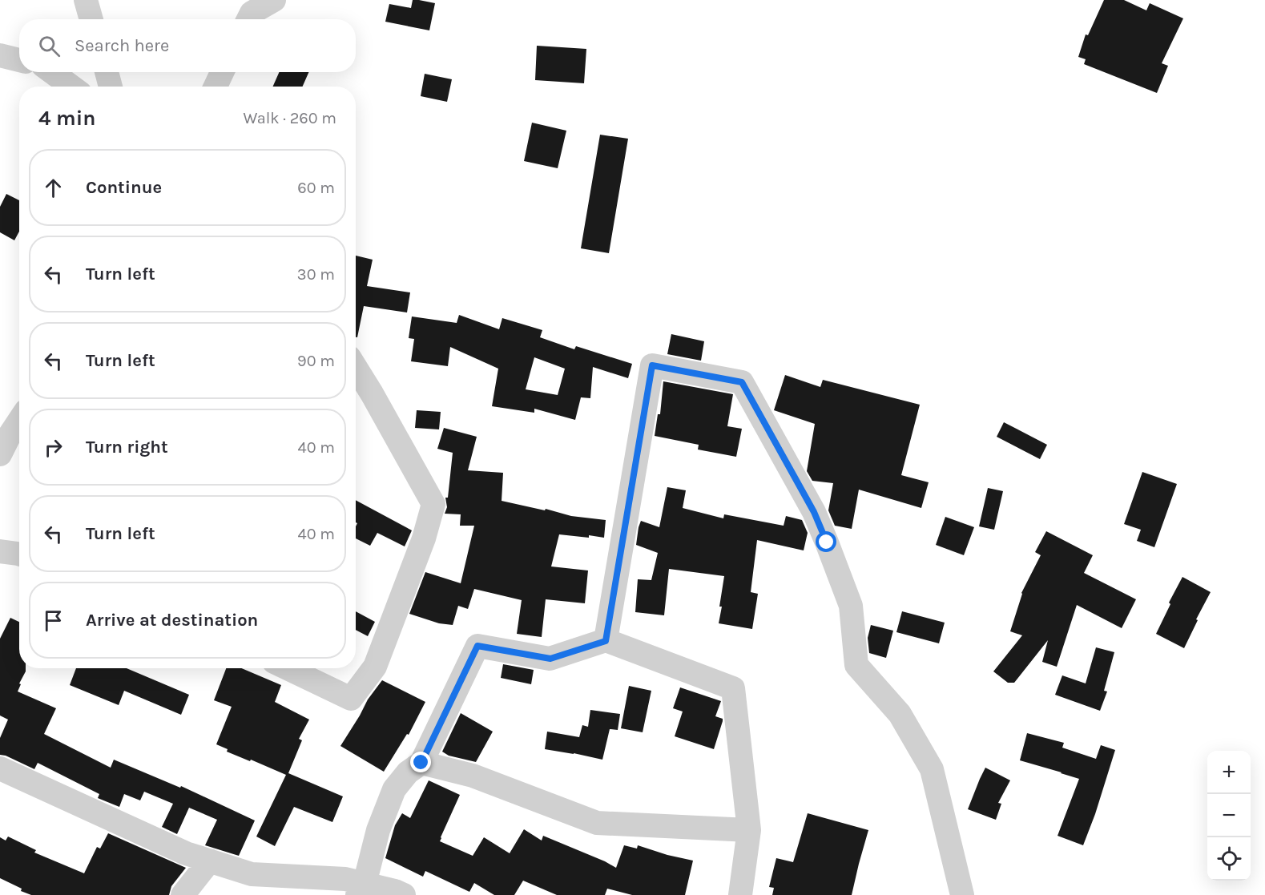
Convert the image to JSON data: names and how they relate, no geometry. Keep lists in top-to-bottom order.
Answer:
{
  "page": {
    "search": "Search here",
    "heading": ["4 min", "Walk · 260 m"],
    "list": [
      ["Continue", "60 m"],
      ["Turn left", "30 m"],
      ["Turn left", "90 m"],
      ["Turn right", "40 m"],
      ["Turn left", "40 m"],
      "Arrive at destination"
    ],
    "map_buttons": ["+", "−"]
  }
}
